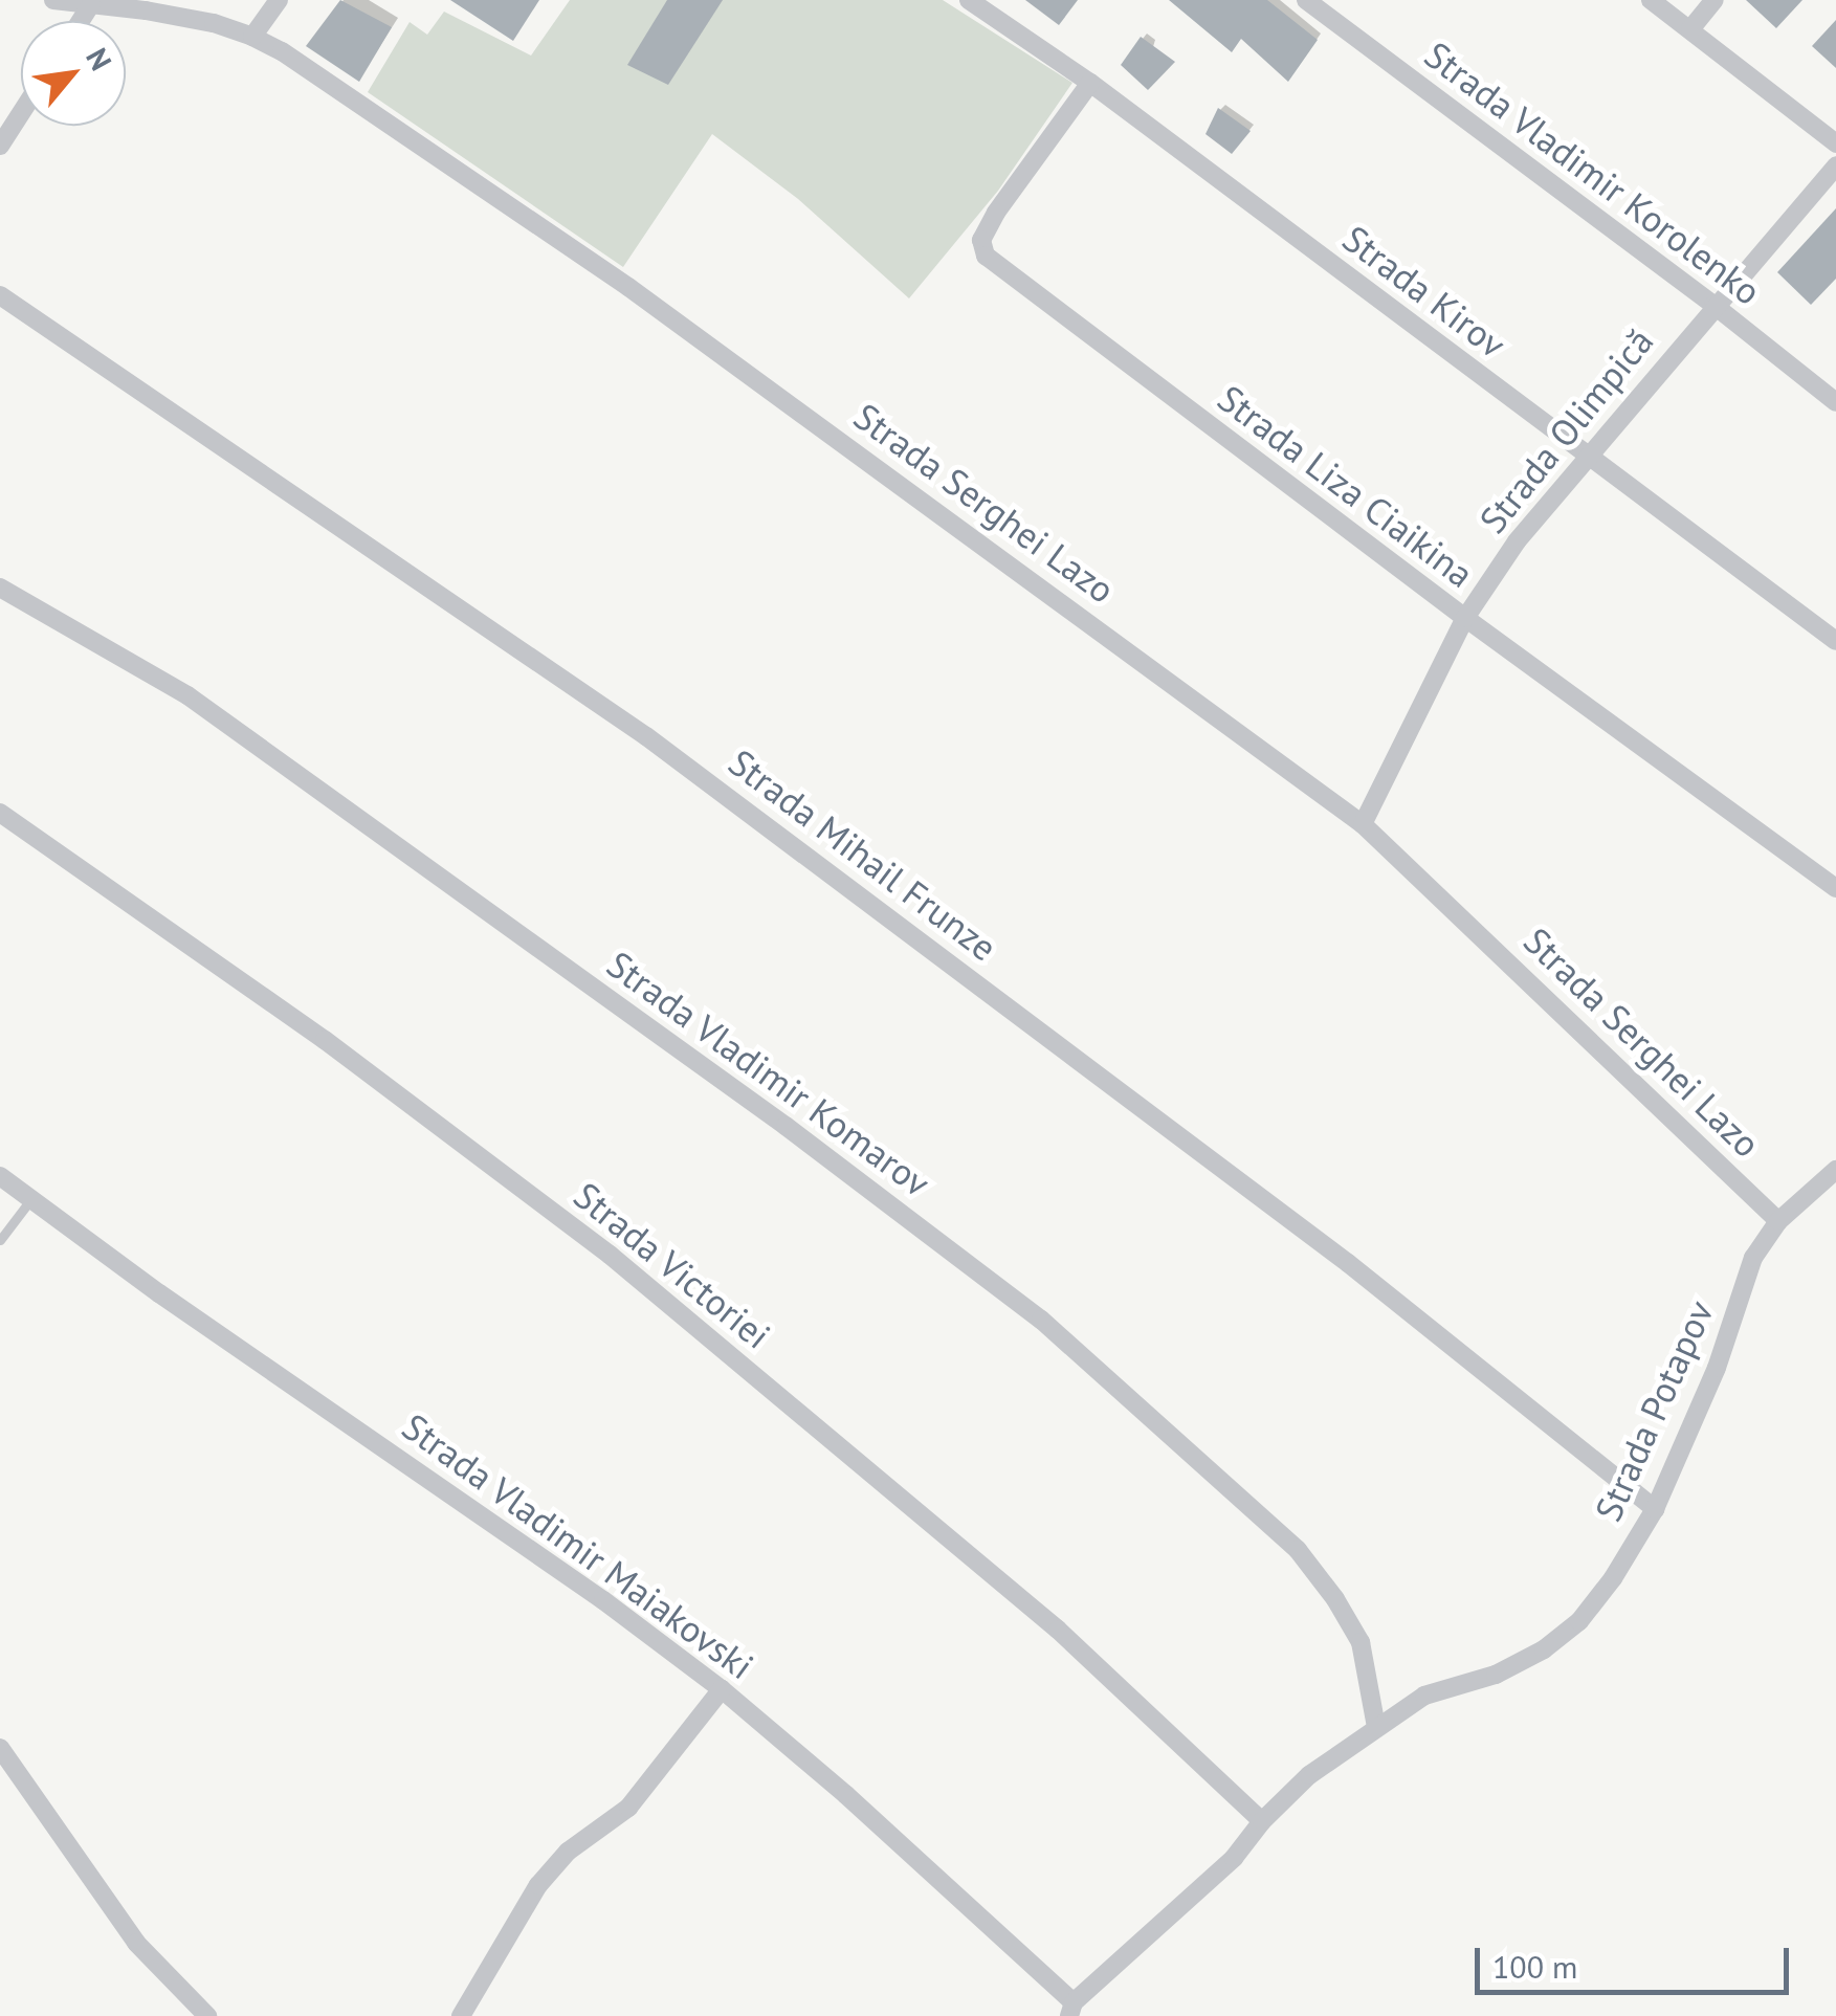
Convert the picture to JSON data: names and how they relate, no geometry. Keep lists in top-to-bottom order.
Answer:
{
  "streets": {
    "street": [
      "Strada Vladimir Korolenko",
      "Strada Kirov",
      "Strada Olimpică",
      "Strada Liza Ciaikina",
      "Strada Serghei Lazo",
      "Strada Mihail Frunze",
      "Strada Vladimir Komarov",
      "Strada Victoriei",
      "Strada Potapov",
      "Strada Vladimir Maiakovski"
    ]
  },
  "crossings": [
    ["Strada Vladimir Korolenko", "Strada Olimpică"],
    ["Strada Kirov", "Strada Olimpică"],
    ["Strada Kirov", "Strada Liza Ciaikina"],
    ["Strada Olimpică", "Strada Liza Ciaikina"],
    ["Strada Olimpică", "Strada Serghei Lazo"],
    ["Strada Serghei Lazo", "Strada Potapov"],
    ["Strada Mihail Frunze", "Strada Potapov"],
    ["Strada Vladimir Komarov", "Strada Potapov"],
    ["Strada Victoriei", "Strada Potapov"],
    ["Strada Potapov", "Strada Vladimir Maiakovski"]
  ],
  "scale_bar": "100 m",
  "north": "top right"
}
